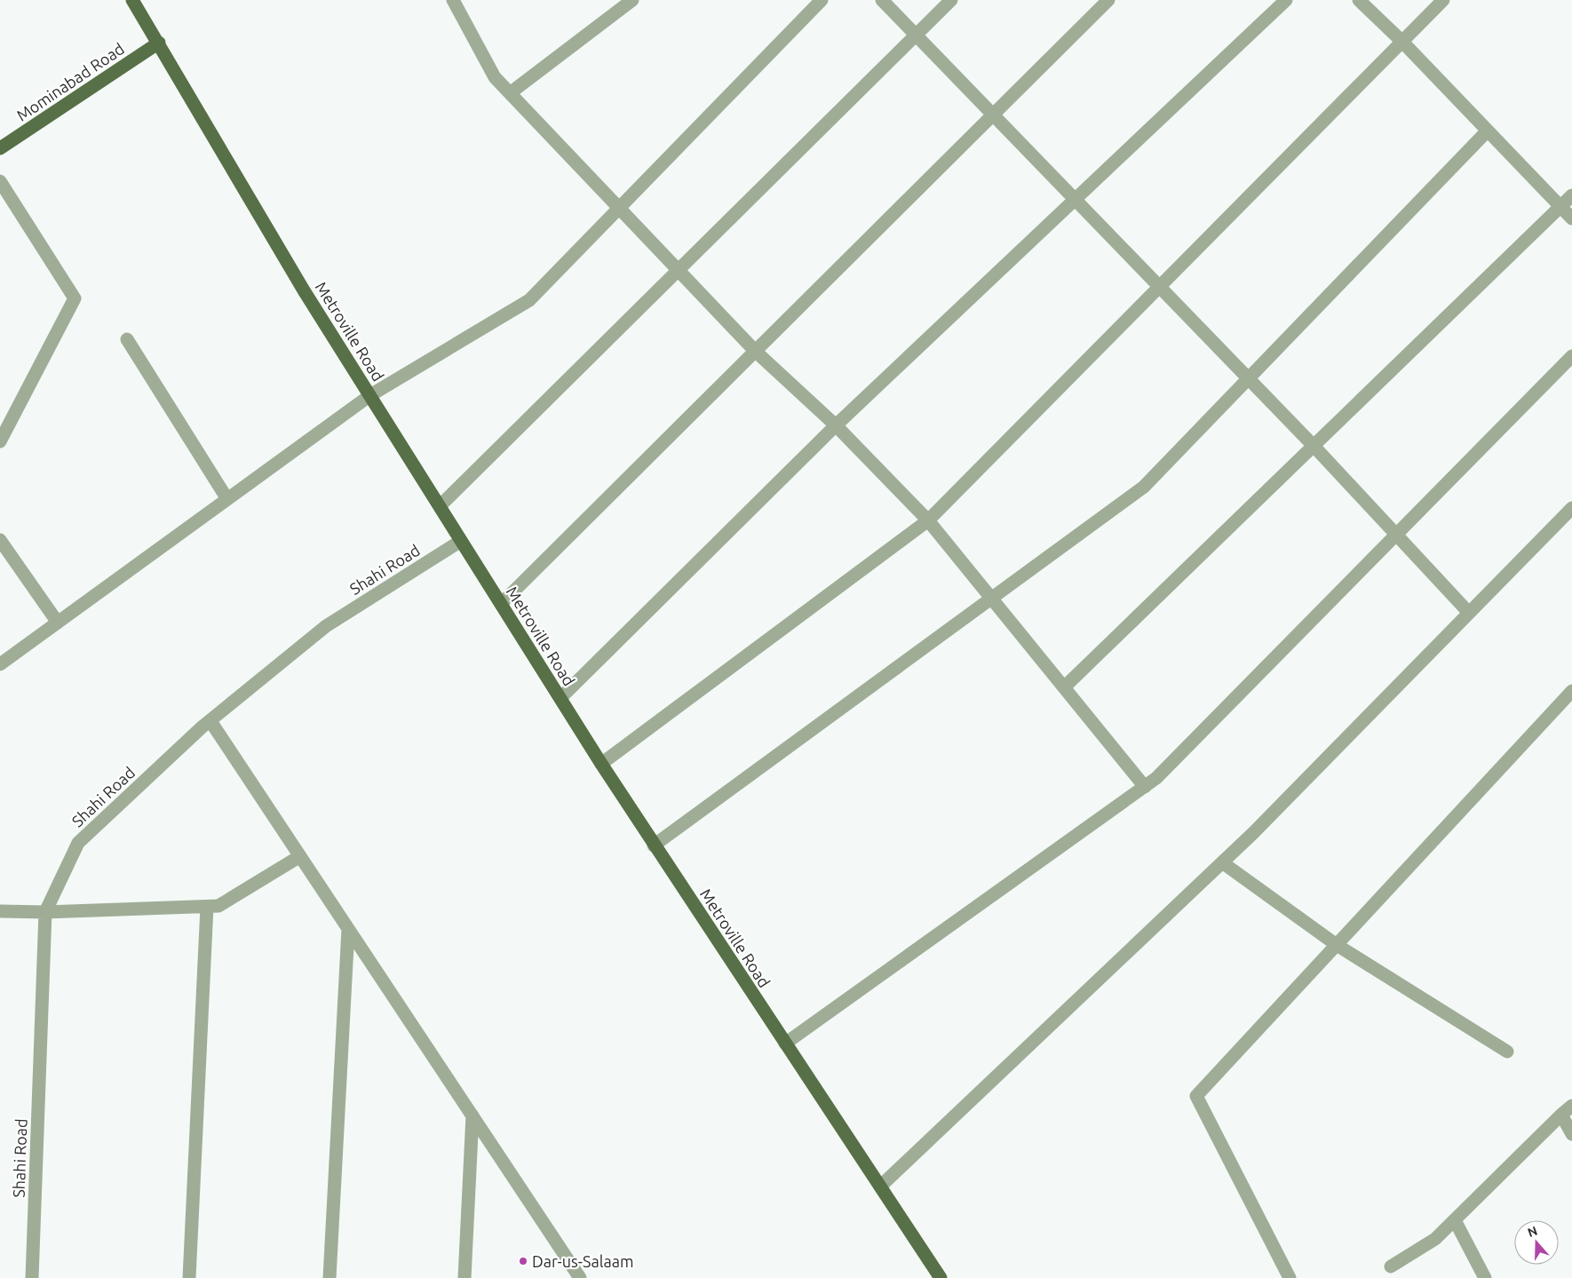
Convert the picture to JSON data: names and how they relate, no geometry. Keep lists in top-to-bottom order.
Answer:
{
  "streets": {
    "main road": ["Mominabad Road", "Metroville Road"],
    "street": ["Shahi Road"]
  },
  "crossings": [
    ["Mominabad Road", "Metroville Road"],
    ["Metroville Road", "Shahi Road"]
  ],
  "places": ["Dar-us-Salaam"],
  "north": "top"
}
